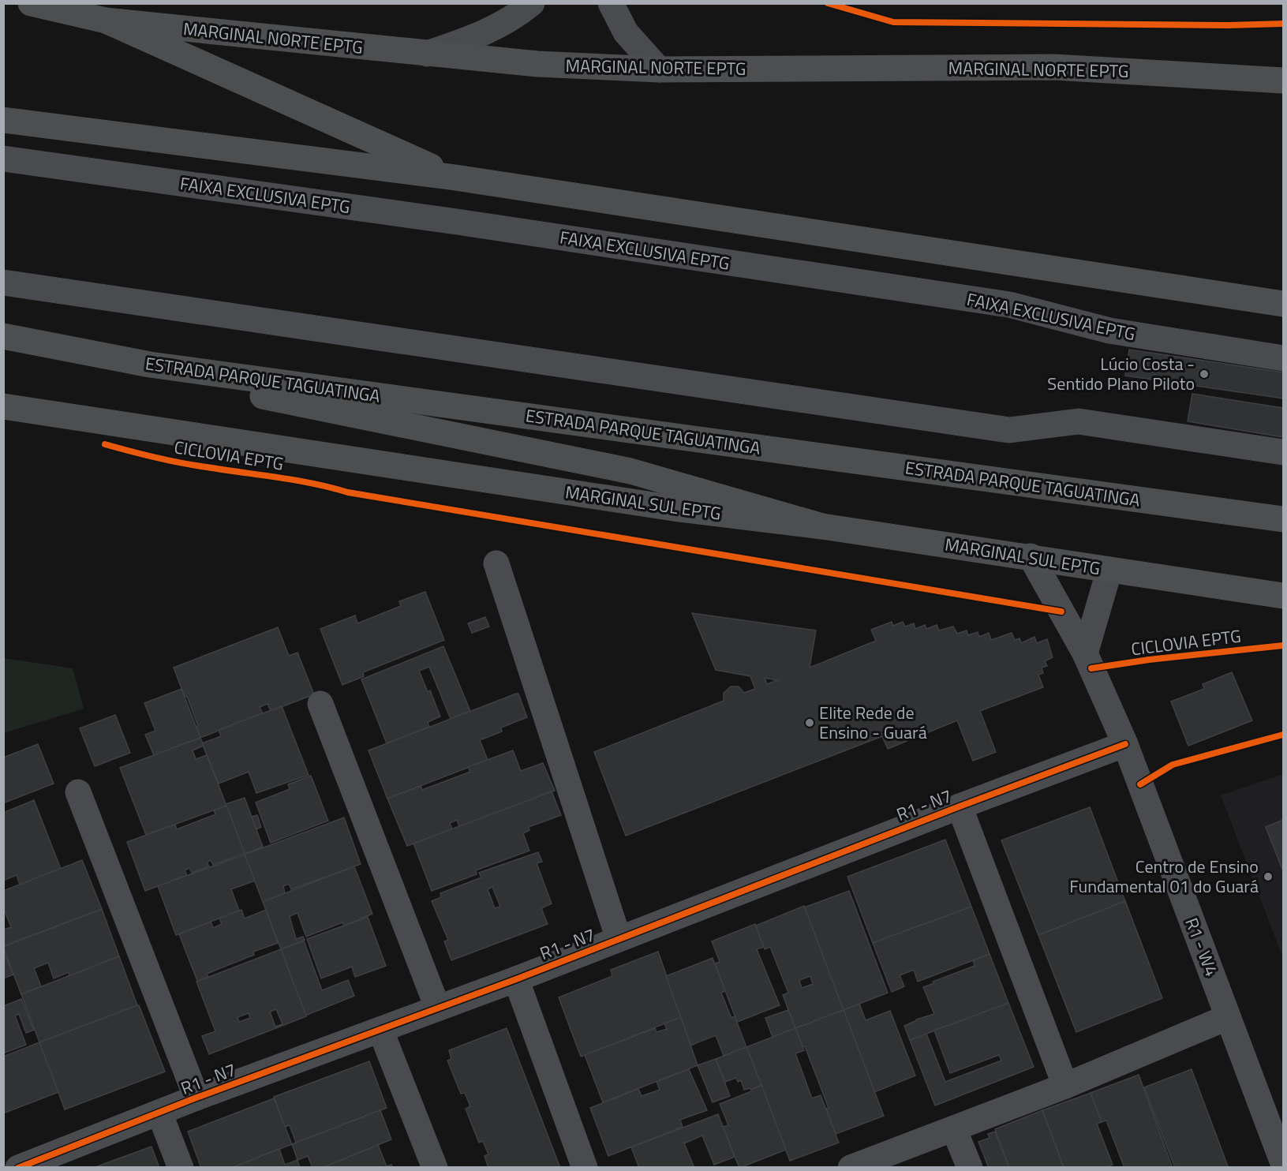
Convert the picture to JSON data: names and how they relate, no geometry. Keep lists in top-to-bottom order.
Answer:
{
  "streets": {
    "highway": ["ESTRADA PARQUE TAGUATINGA"],
    "main road": ["MARGINAL NORTE EPTG", "MARGINAL SUL EPTG"],
    "street": ["FAIXA EXCLUSIVA EPTG", "R1 - N7", "R1 - W4"],
    "cycle path": ["CICLOVIA EPTG"]
  },
  "crossings": [
    ["MARGINAL SUL EPTG", "R1 - W4"],
    ["R1 - N7", "R1 - W4"]
  ],
  "places": ["Lúcio Costa - Sentido Plano Piloto", "Elite Rede de Ensino - Guará", "Centro de Ensino Fundamental 01 do Guará"]
}
